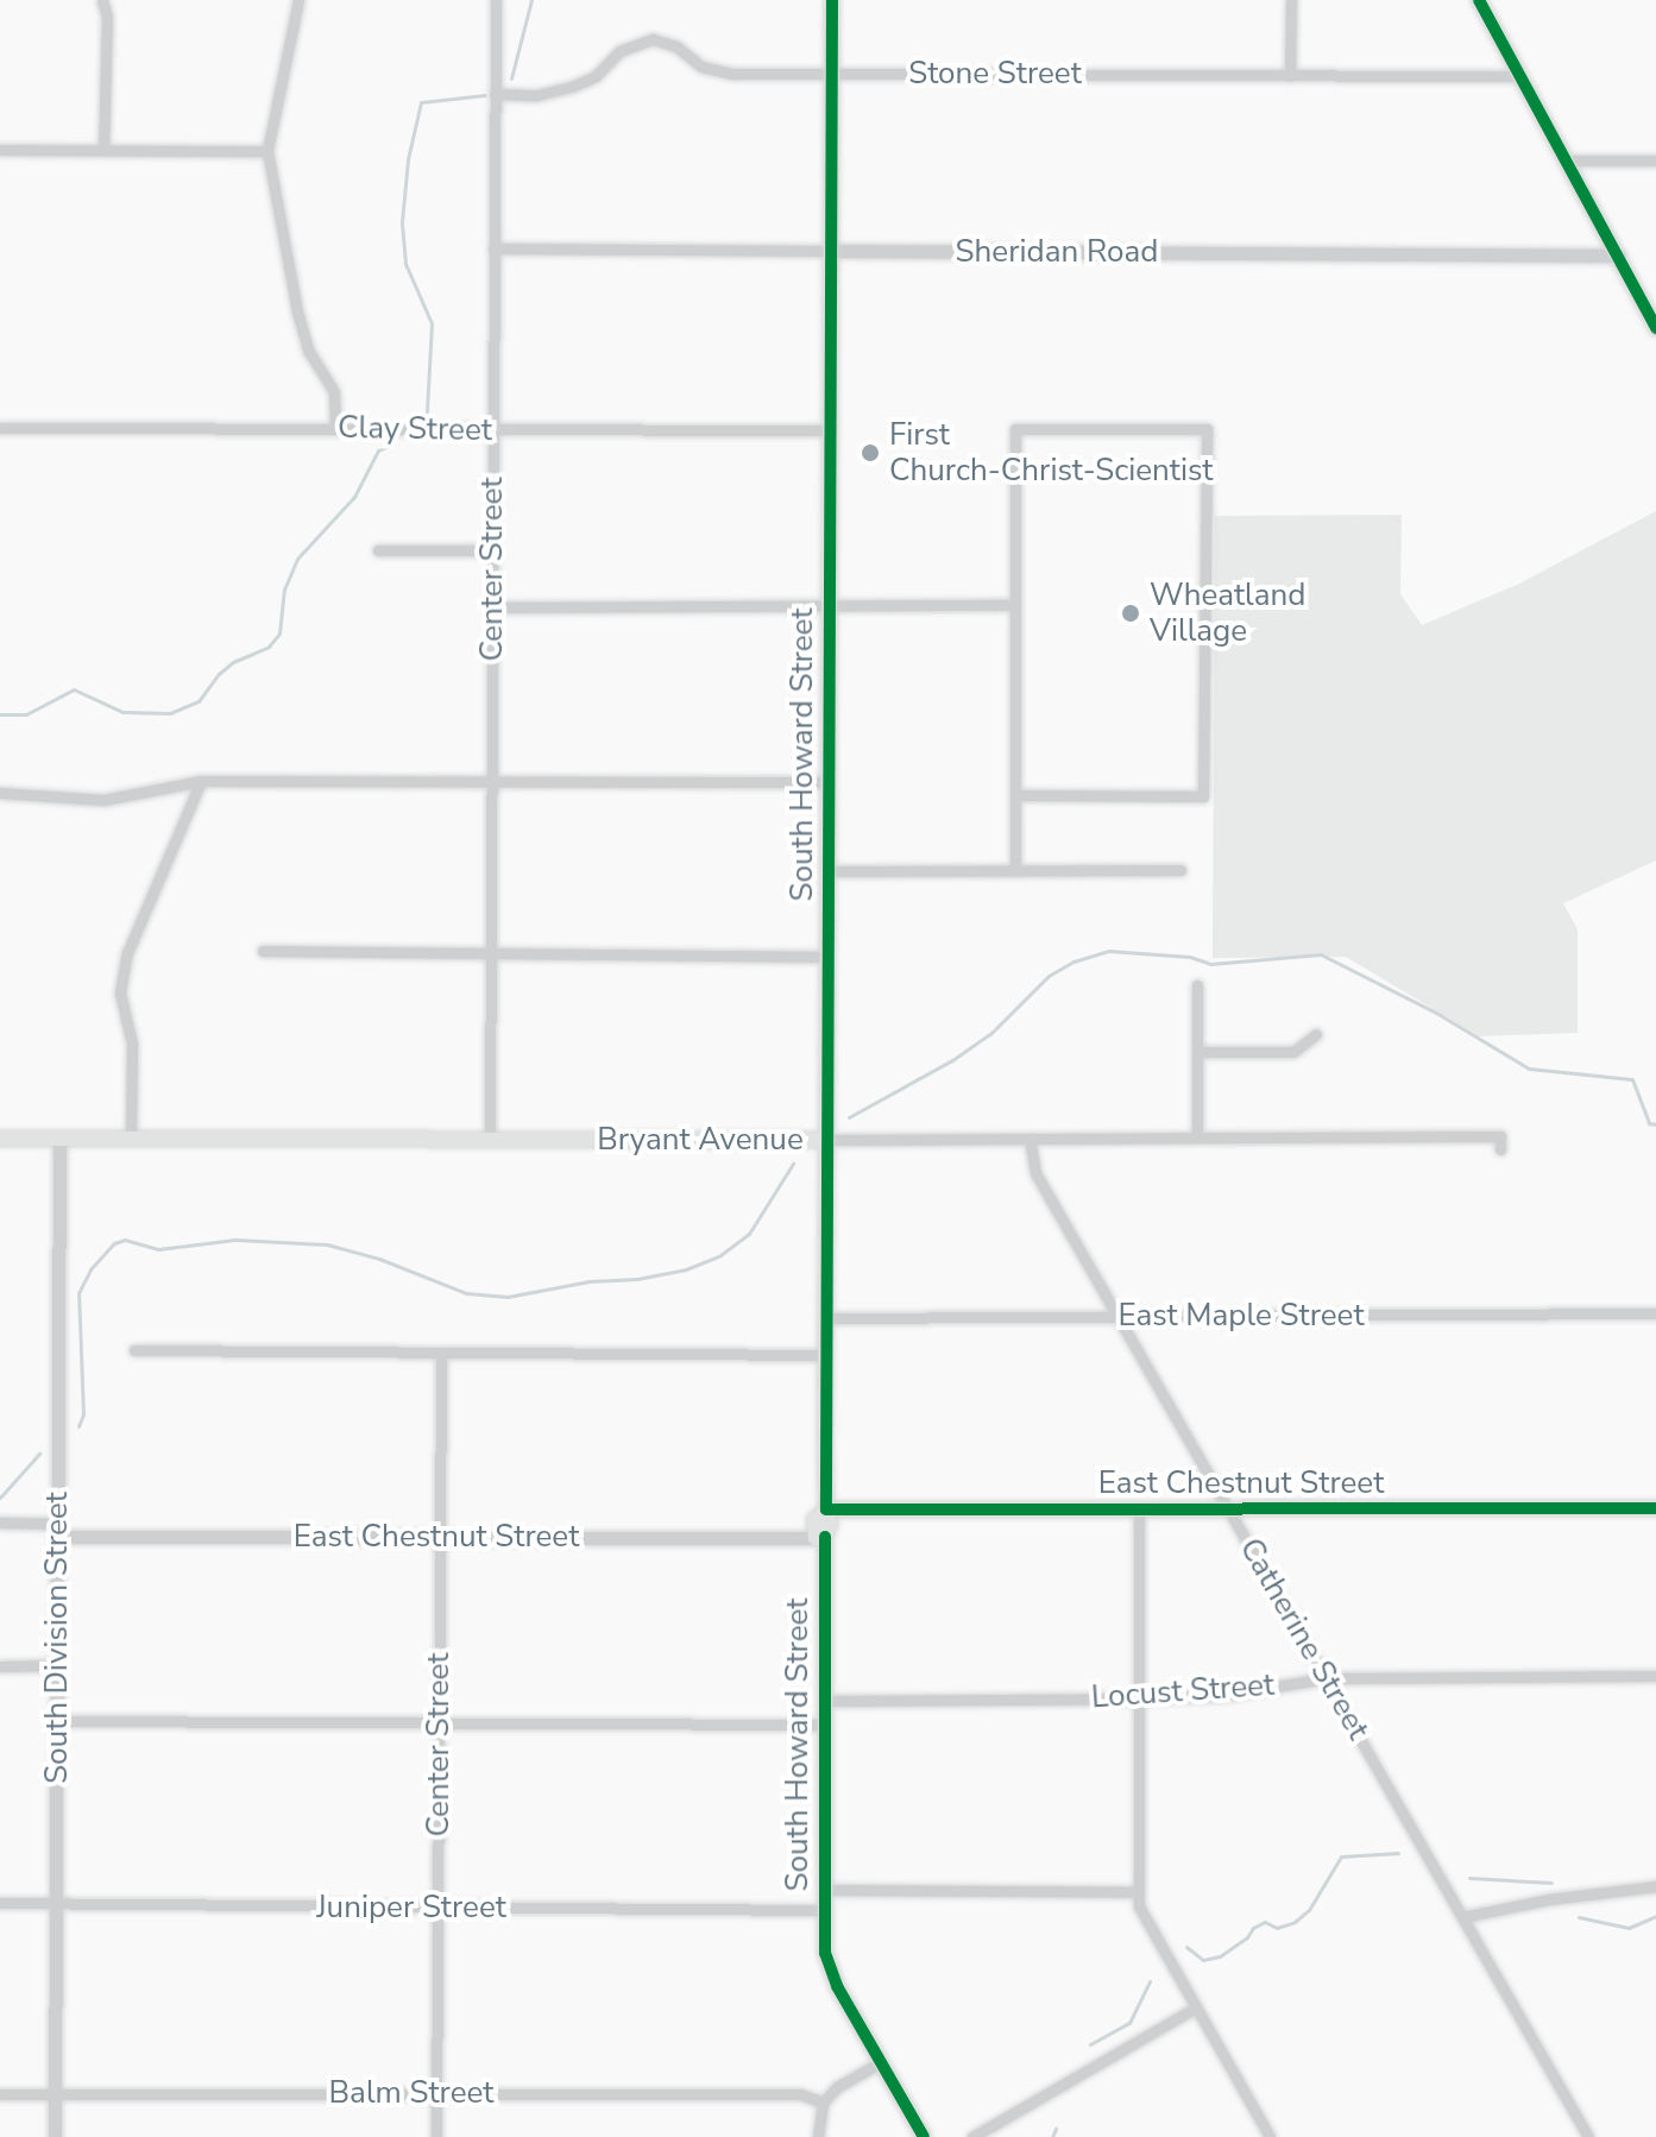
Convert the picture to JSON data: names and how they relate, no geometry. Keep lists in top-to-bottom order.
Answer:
{
  "streets": {
    "main road": ["South Howard Street", "Bryant Avenue", "East Chestnut Street"],
    "street": [
      "Stone Street",
      "Sheridan Road",
      "Clay Street",
      "Center Street",
      "East Maple Street",
      "South Division Street",
      "Catherine Street",
      "Locust Street",
      "Juniper Street",
      "Balm Street"
    ]
  },
  "crossings": [
    ["Stone Street", "Center Street"],
    ["Stone Street", "South Howard Street"],
    ["Sheridan Road", "Center Street"],
    ["Sheridan Road", "South Howard Street"],
    ["Clay Street", "Center Street"],
    ["Clay Street", "South Howard Street"],
    ["Center Street", "Bryant Avenue"],
    ["Center Street", "East Chestnut Street"],
    ["Center Street", "Juniper Street"],
    ["Center Street", "Balm Street"],
    ["South Howard Street", "Bryant Avenue"],
    ["South Howard Street", "East Maple Street"],
    ["South Howard Street", "East Chestnut Street"],
    ["South Howard Street", "Locust Street"],
    ["South Howard Street", "Juniper Street"],
    ["Bryant Avenue", "South Division Street"],
    ["Bryant Avenue", "Catherine Street"],
    ["East Maple Street", "Catherine Street"],
    ["East Chestnut Street", "South Division Street"],
    ["East Chestnut Street", "Catherine Street"],
    ["South Division Street", "Juniper Street"],
    ["South Division Street", "Balm Street"],
    ["Catherine Street", "Locust Street"]
  ],
  "places": ["First Church-Christ-Scientist", "Wheatland Village"]
}
